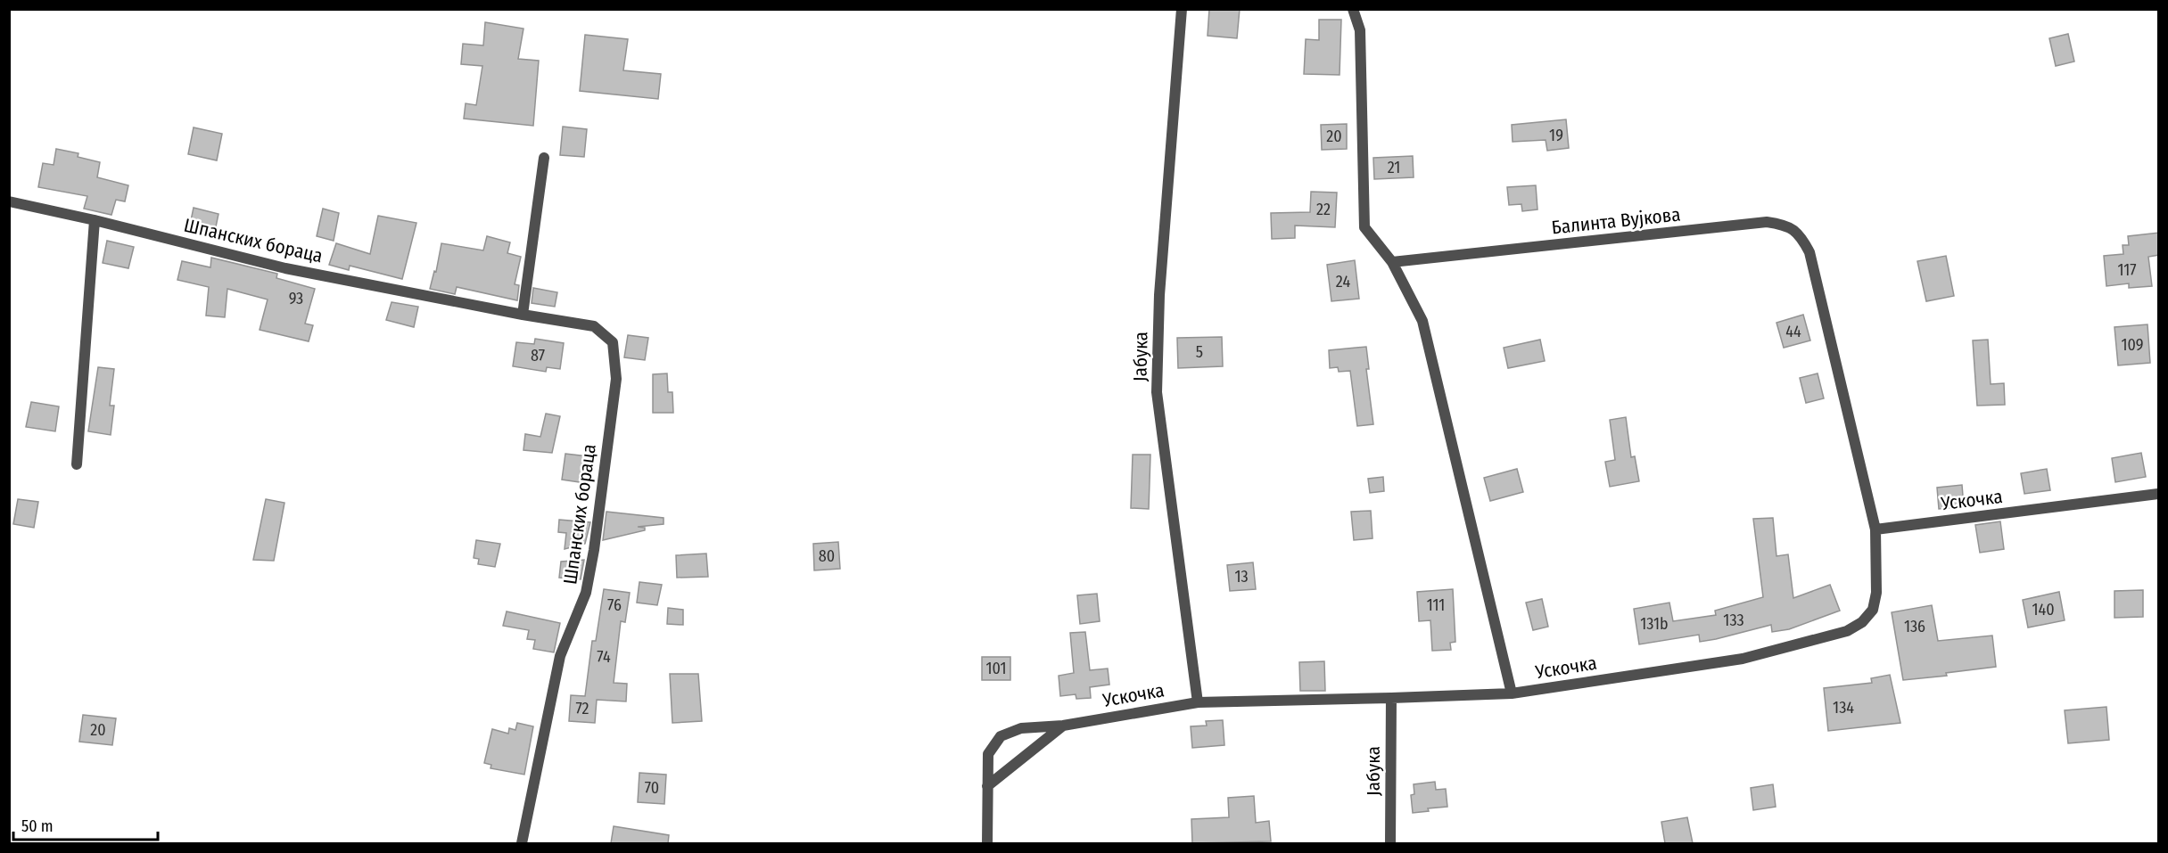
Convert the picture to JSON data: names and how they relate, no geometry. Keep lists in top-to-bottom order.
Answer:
{
  "streets": {
    "street": [
      "Балинта Вујкова",
      "Шпанских бораца",
      "Јабука",
      "Ускочка"
    ]
  },
  "crossings": [
    ["Балинта Вујкова", "Ускочка"],
    ["Јабука", "Ускочка"]
  ],
  "house_numbers": [
    "19",
    "20",
    "21",
    "22",
    "117",
    "24",
    "93",
    "44",
    "109",
    "5",
    "87",
    "80",
    "13",
    "76",
    "111",
    "140",
    "133",
    "131b",
    "136",
    "74",
    "101",
    "134",
    "72",
    "20",
    "70"
  ],
  "scale_bar": "50 m"
}
